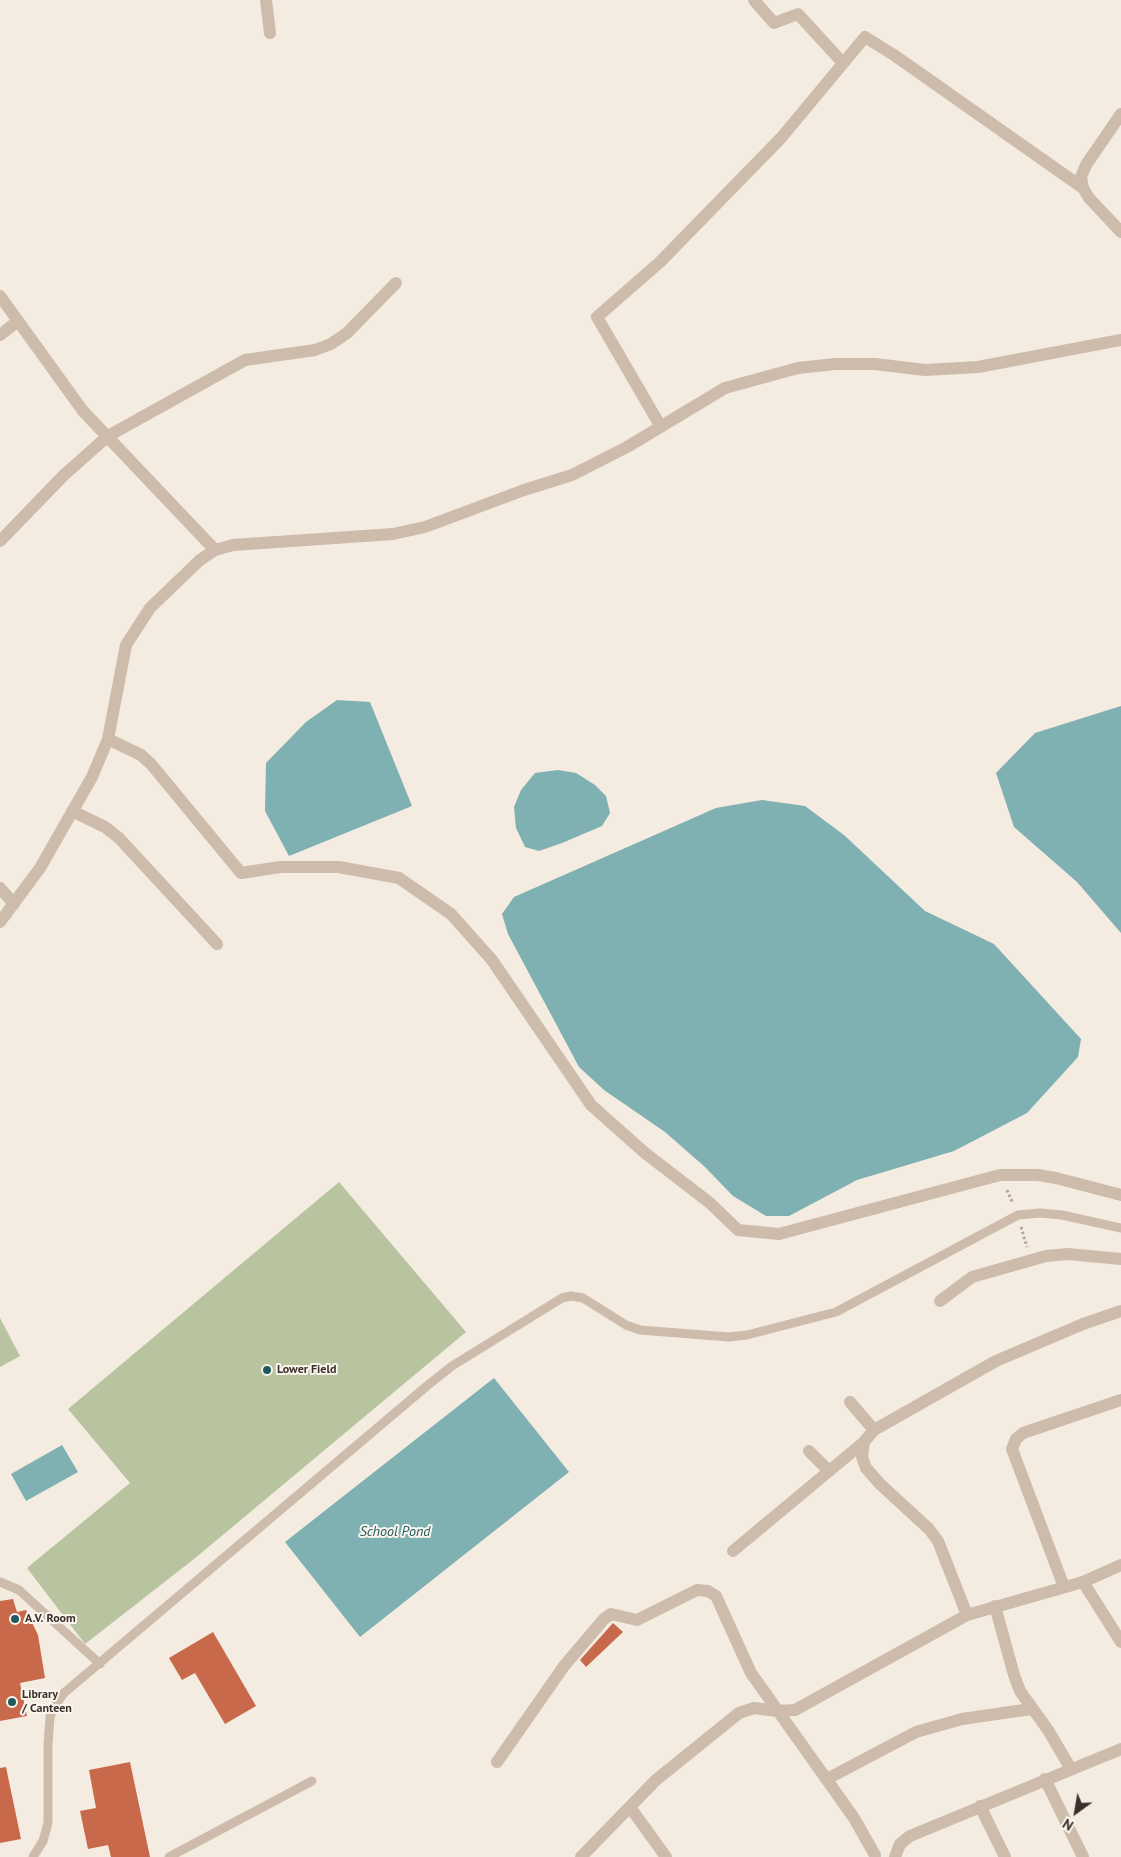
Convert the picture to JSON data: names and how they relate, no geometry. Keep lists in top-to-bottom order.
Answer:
{
  "water": ["School Pond"],
  "places": ["Lower Field", "A.V. Room", "Library / Canteen"],
  "north": "bottom left"
}
